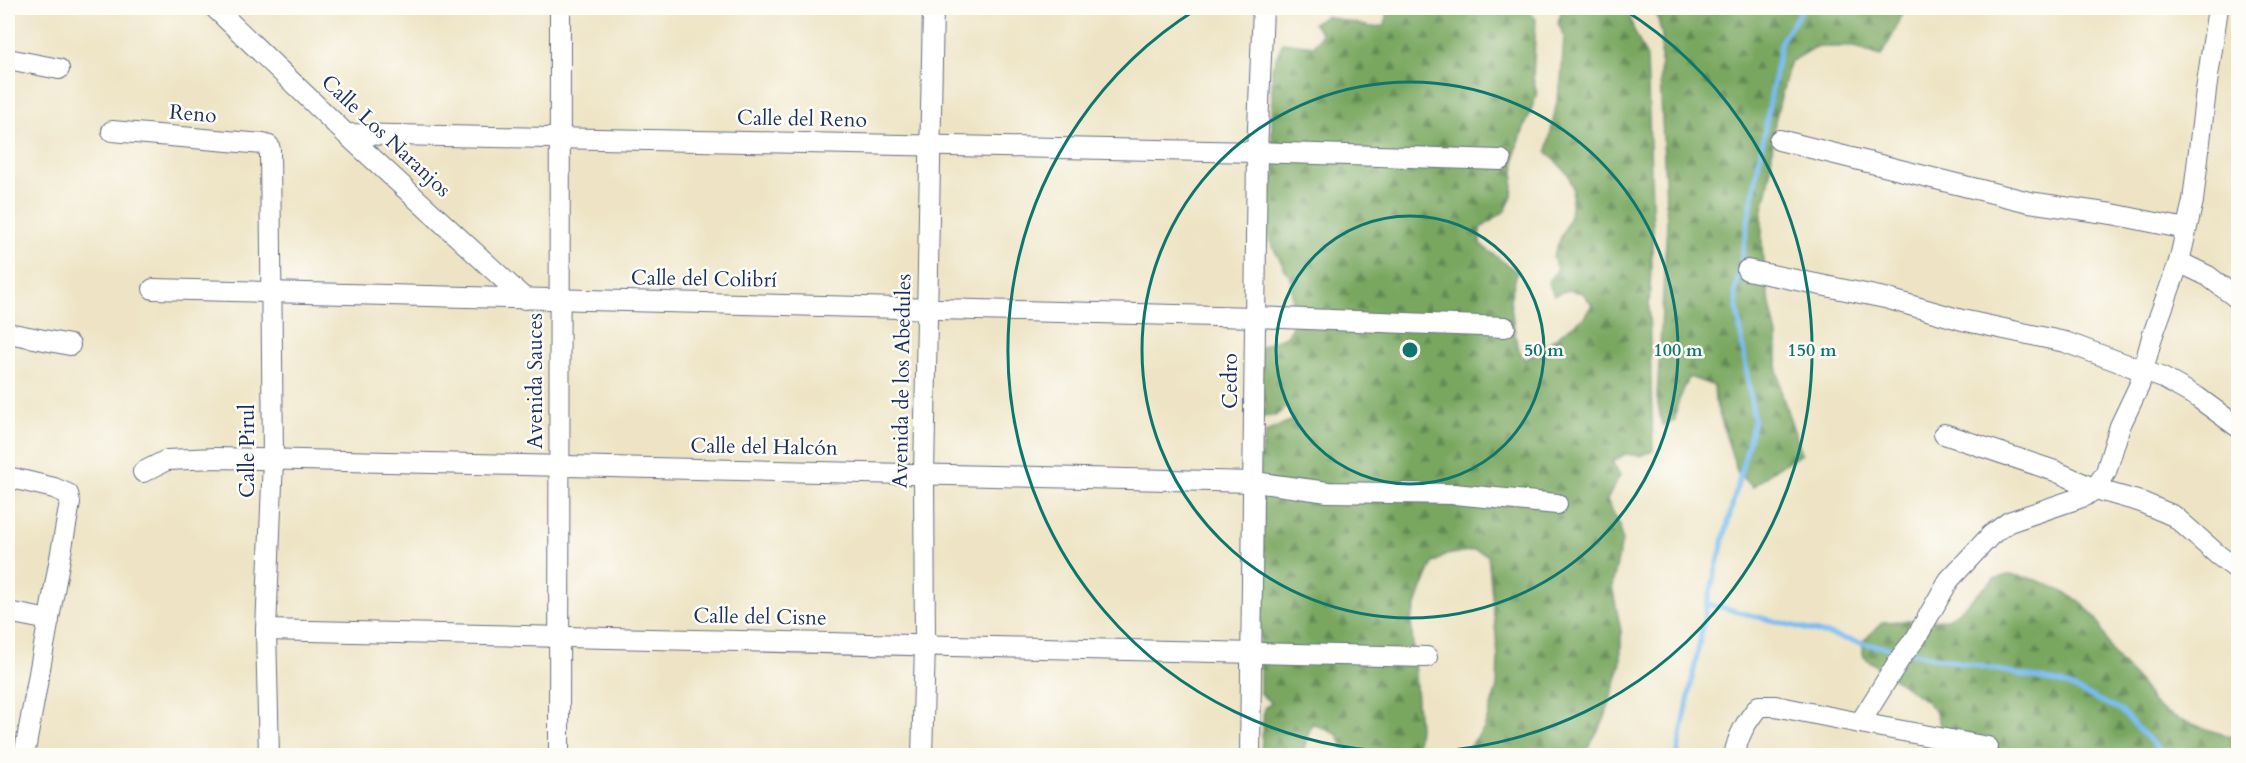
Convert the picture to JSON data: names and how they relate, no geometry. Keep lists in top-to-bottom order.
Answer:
{
  "streets": {
    "street": [
      "Reno",
      "Calle del Reno",
      "Calle Los Naranjos",
      "Calle del Colibrí",
      "Avenida Sauces",
      "Avenida de los Abedules",
      "Cedro",
      "Calle del Halcón",
      "Calle Pirul",
      "Calle del Cisne"
    ]
  },
  "crossings": [
    ["Reno", "Calle Pirul"],
    ["Calle del Reno", "Calle Los Naranjos"],
    ["Calle del Reno", "Avenida Sauces"],
    ["Calle del Reno", "Avenida de los Abedules"],
    ["Calle del Reno", "Cedro"],
    ["Calle Los Naranjos", "Calle del Colibrí"],
    ["Calle del Colibrí", "Avenida Sauces"],
    ["Calle del Colibrí", "Avenida de los Abedules"],
    ["Calle del Colibrí", "Cedro"],
    ["Calle del Colibrí", "Calle Pirul"],
    ["Avenida Sauces", "Calle del Halcón"],
    ["Avenida Sauces", "Calle del Cisne"],
    ["Avenida de los Abedules", "Calle del Halcón"],
    ["Avenida de los Abedules", "Calle del Cisne"],
    ["Cedro", "Calle del Halcón"],
    ["Cedro", "Calle del Cisne"],
    ["Calle del Halcón", "Calle Pirul"],
    ["Calle Pirul", "Calle del Cisne"]
  ],
  "rings": ["50 m", "100 m", "150 m"]
}
